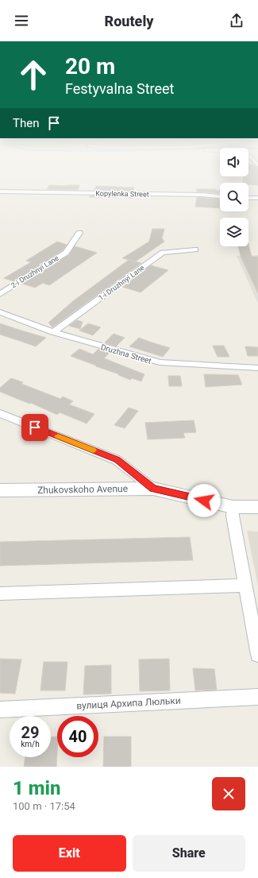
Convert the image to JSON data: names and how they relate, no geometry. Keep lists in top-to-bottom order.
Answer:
{
  "streets": {
    "street": [
      "Kopylenka Street",
      "2-i Druzhnyi Lane",
      "1-i Druzhnyi Lane",
      "Druzhna Street",
      "Zhukovskoho Avenue",
      "вулиця Архипа Люльки"
    ]
  },
  "crossings": [
    ["1-i Druzhnyi Lane", "Druzhna Street"]
  ],
  "page": {
    "header": "Routely",
    "turn": ["20 m", "Festyvalna Street"],
    "then": "Then",
    "speed": "29 km/h",
    "limit": "40",
    "heading": ["1 min", "100 m · 17:54"],
    "buttons": ["Exit", "Share"]
  }
}
